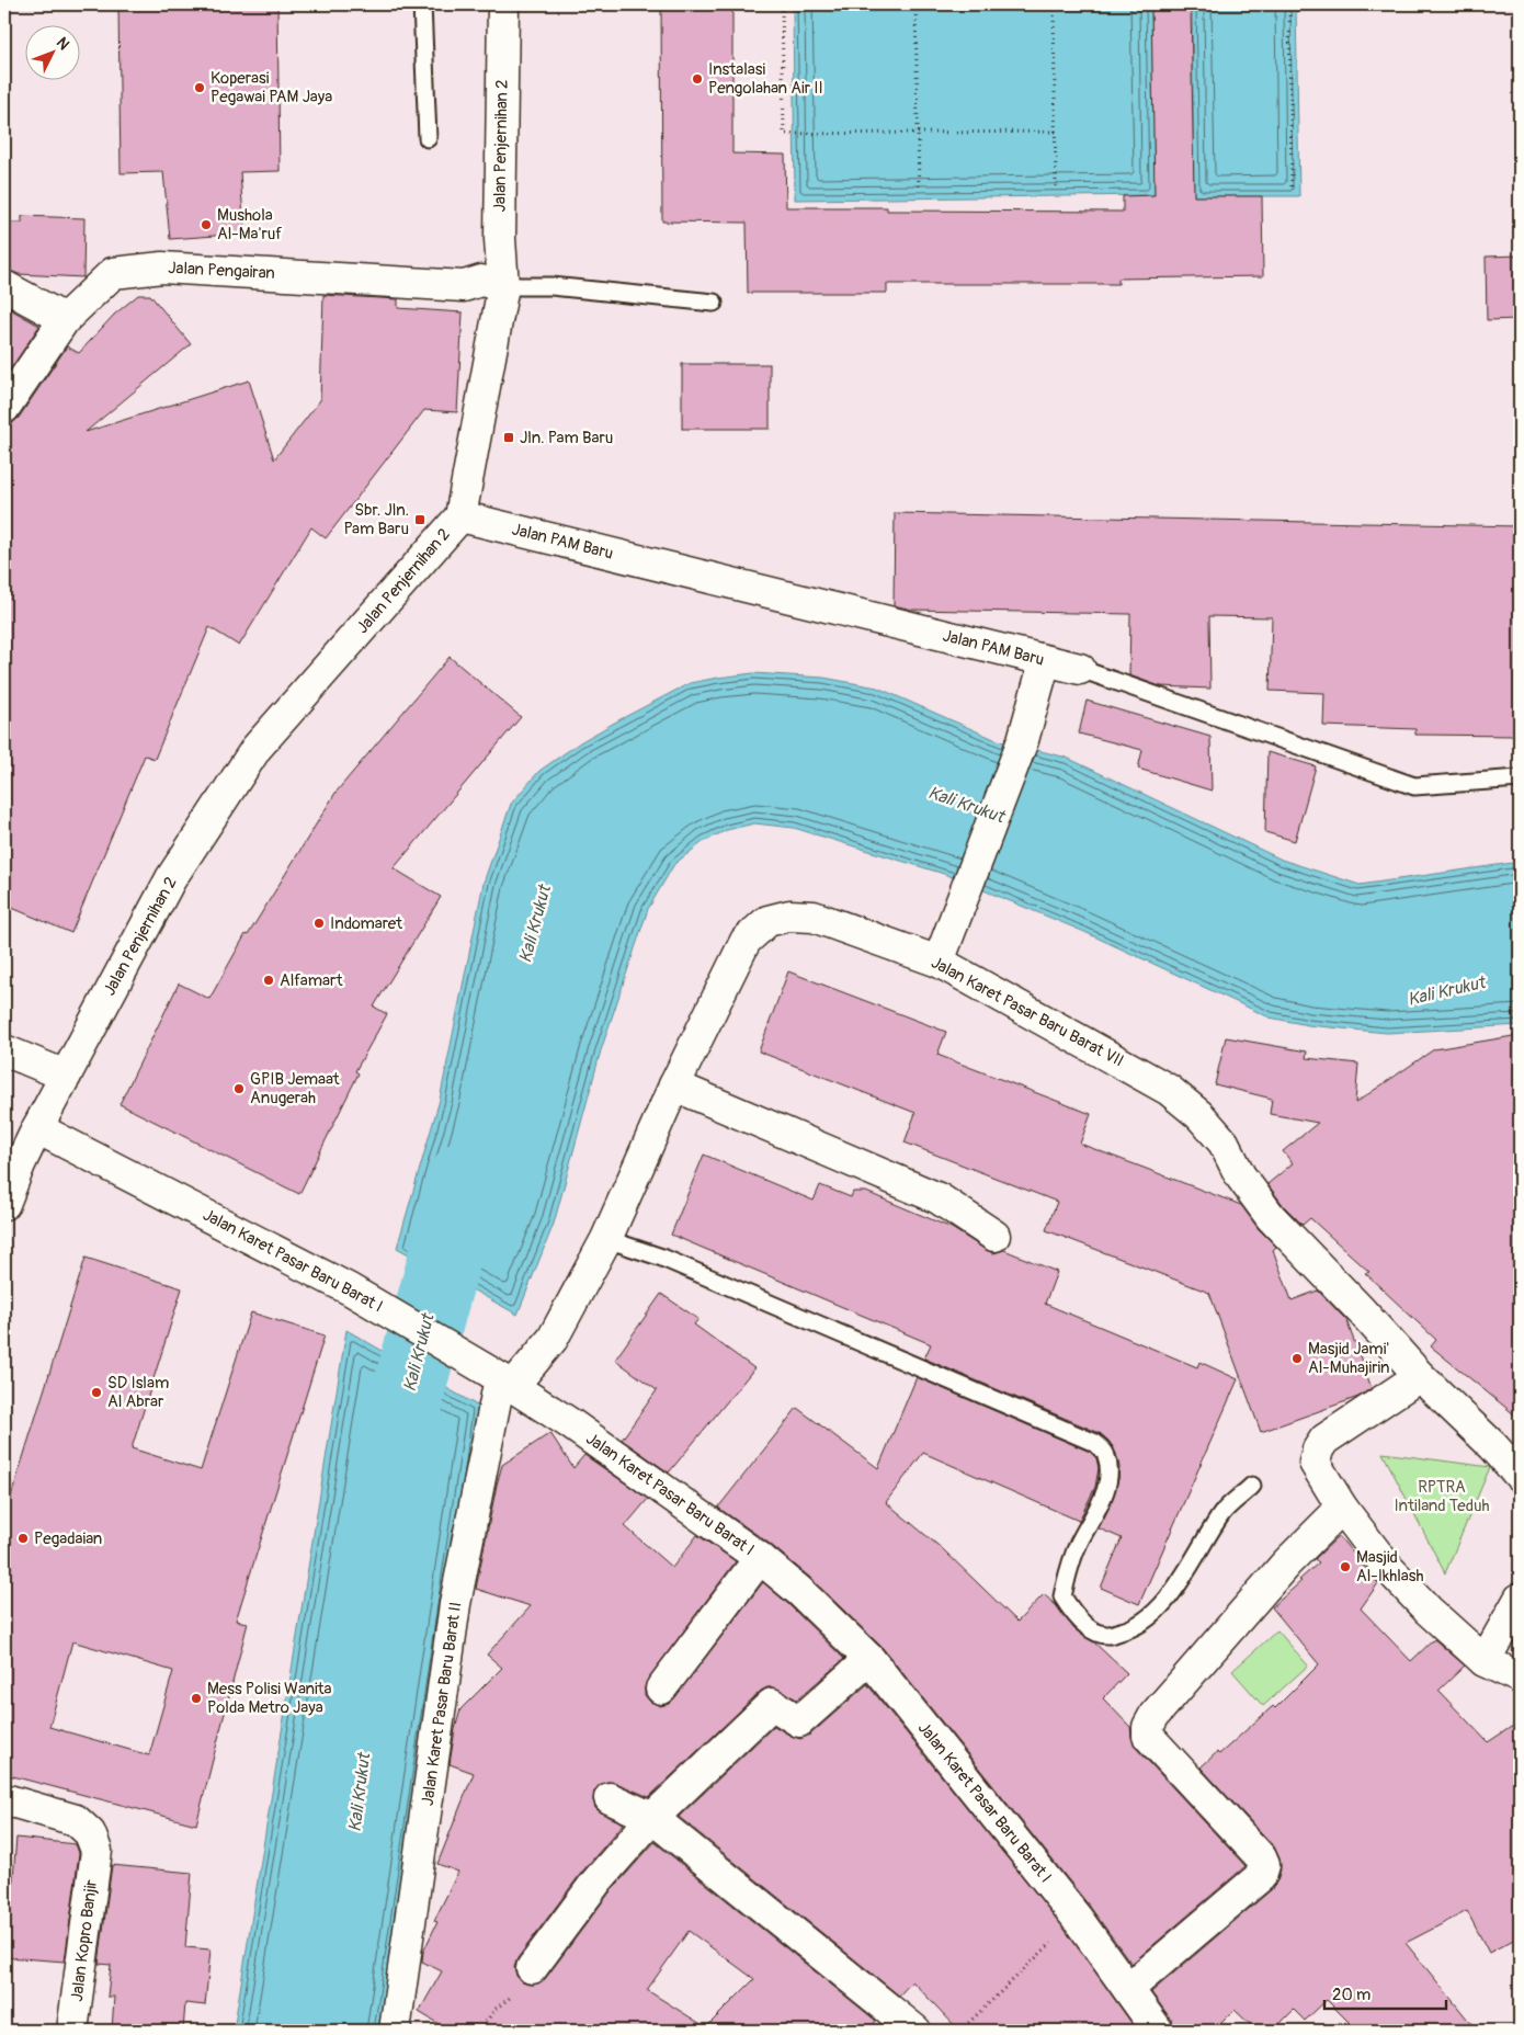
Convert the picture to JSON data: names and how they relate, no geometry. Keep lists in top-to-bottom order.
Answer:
{
  "streets": {
    "street": [
      "Jalan Penjernihan 2",
      "Jalan Pengairan",
      "Jalan PAM Baru",
      "Jalan Karet Pasar Baru Barat VII",
      "Jalan Karet Pasar Baru Barat I",
      "Jalan Karet Pasar Baru Barat II",
      "Jalan Kopro Banjir"
    ]
  },
  "crossings": [
    ["Jalan Penjernihan 2", "Jalan Pengairan"],
    ["Jalan Penjernihan 2", "Jalan PAM Baru"],
    ["Jalan Penjernihan 2", "Jalan Karet Pasar Baru Barat I"],
    ["Jalan Karet Pasar Baru Barat VII", "Jalan Karet Pasar Baru Barat I"],
    ["Jalan Karet Pasar Baru Barat VII", "Jalan Karet Pasar Baru Barat II"],
    ["Jalan Karet Pasar Baru Barat I", "Jalan Karet Pasar Baru Barat II"]
  ],
  "water": ["Kali Krukut"],
  "parks": ["RPTRA Intiland Teduh"],
  "places": {
    "other": [
      "Instalasi Pengolahan Air II",
      "Koperasi Pegawai PAM Jaya",
      "Mushola Al-Ma'ruf",
      "Indomaret",
      "Alfamart",
      "GPIB Jemaat Anugerah",
      "Masjid Jami' Al-Muhajirin",
      "SD Islam Al Abrar",
      "Pegadaian",
      "Masjid Al-Ikhlash",
      "Mess Polisi Wanita Polda Metro Jaya"
    ],
    "transit": ["Jln. Pam Baru", "Sbr. Jln. Pam Baru"]
  },
  "scale_bar": "20 m",
  "north": "top right"
}
